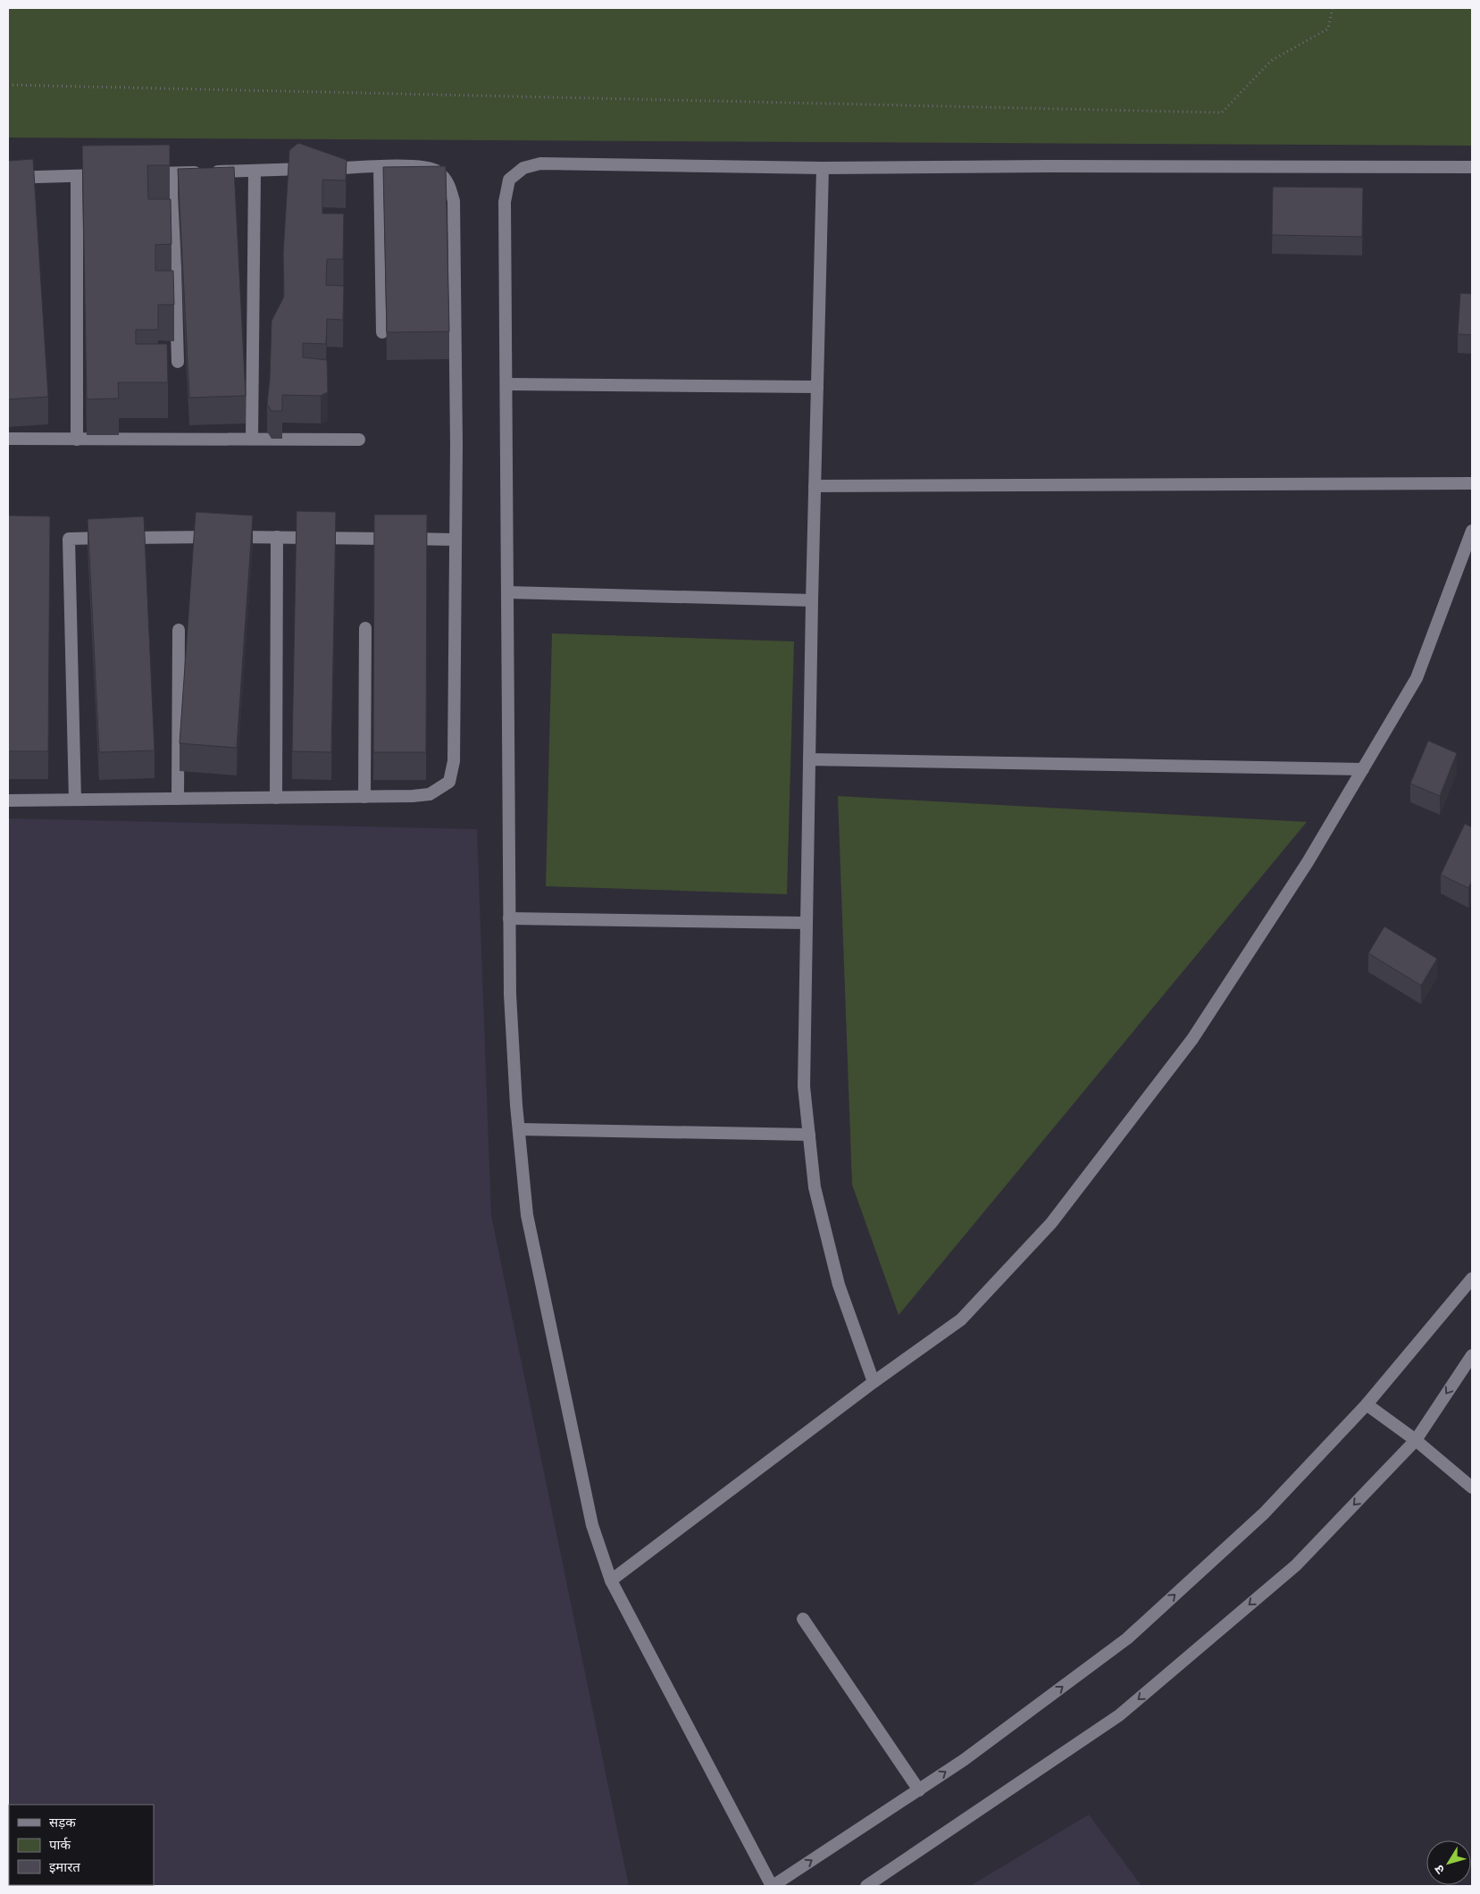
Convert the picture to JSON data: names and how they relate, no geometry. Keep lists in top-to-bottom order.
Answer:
{
  "legend": ["सड़क", "पार्क", "इमारत"],
  "north": "bottom left"
}
